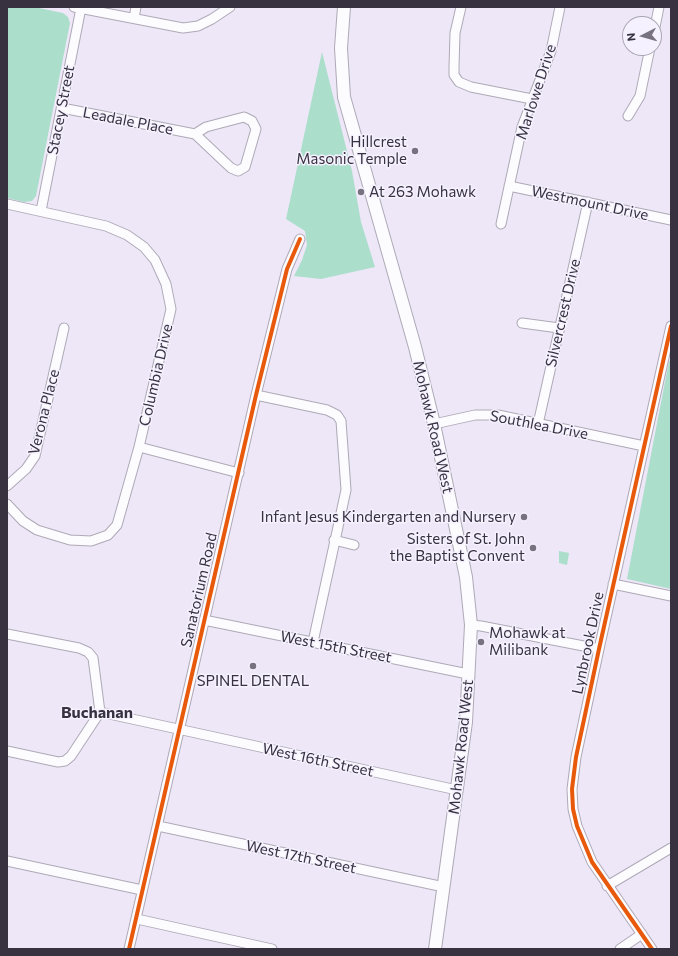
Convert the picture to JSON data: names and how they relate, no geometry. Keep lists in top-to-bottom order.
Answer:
{
  "streets": {
    "main road": ["Mohawk Road West"],
    "street": [
      "Marlowe Drive",
      "Stacey Street",
      "Leadale Place",
      "Westmount Drive",
      "Silvercrest Drive",
      "Columbia Drive",
      "Verona Place",
      "Southlea Drive",
      "Sanatorium Road",
      "Lynbrook Drive",
      "West 15th Street",
      "West 16th Street",
      "West 17th Street"
    ]
  },
  "crossings": [
    ["Marlowe Drive", "Westmount Drive"],
    ["Stacey Street", "Leadale Place"],
    ["Stacey Street", "Columbia Drive"],
    ["Westmount Drive", "Silvercrest Drive"],
    ["Silvercrest Drive", "Southlea Drive"],
    ["Southlea Drive", "Mohawk Road West"],
    ["Southlea Drive", "Lynbrook Drive"],
    ["Mohawk Road West", "West 15th Street"],
    ["Mohawk Road West", "West 16th Street"],
    ["Mohawk Road West", "West 17th Street"],
    ["Sanatorium Road", "West 15th Street"],
    ["Sanatorium Road", "West 16th Street"],
    ["Sanatorium Road", "West 17th Street"]
  ],
  "districts": ["Buchanan"],
  "places": [
    "Hillcrest Masonic Temple",
    "At 263 Mohawk",
    "Infant Jesus Kindergarten and Nursery",
    "Sisters of St. John the Baptist Convent",
    "Mohawk at Milibank",
    "SPINEL DENTAL"
  ],
  "north": "left"
}
